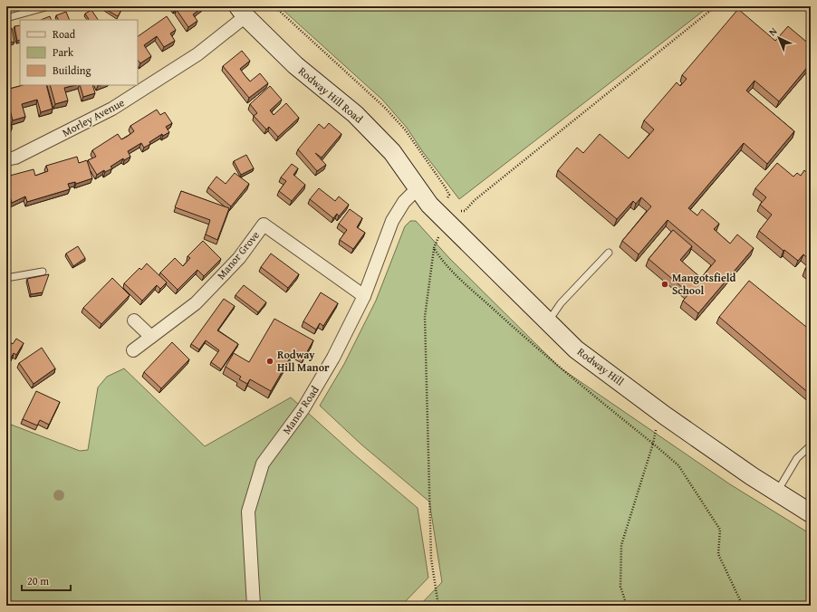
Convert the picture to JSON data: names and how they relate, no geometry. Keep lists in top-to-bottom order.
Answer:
{
  "streets": {
    "street": [
      "Rodway Hill Road",
      "Morley Avenue",
      "Manor Grove",
      "Rodway Hill",
      "Manor Road"
    ]
  },
  "crossings": [
    ["Rodway Hill Road", "Morley Avenue"],
    ["Rodway Hill Road", "Rodway Hill"],
    ["Rodway Hill Road", "Manor Road"],
    ["Manor Grove", "Manor Road"],
    ["Rodway Hill", "Manor Road"]
  ],
  "places": ["Mangotsfield School", "Rodway Hill Manor"],
  "legend": ["Road", "Park", "Building"],
  "scale_bar": "20 m",
  "north": "top left"
}
